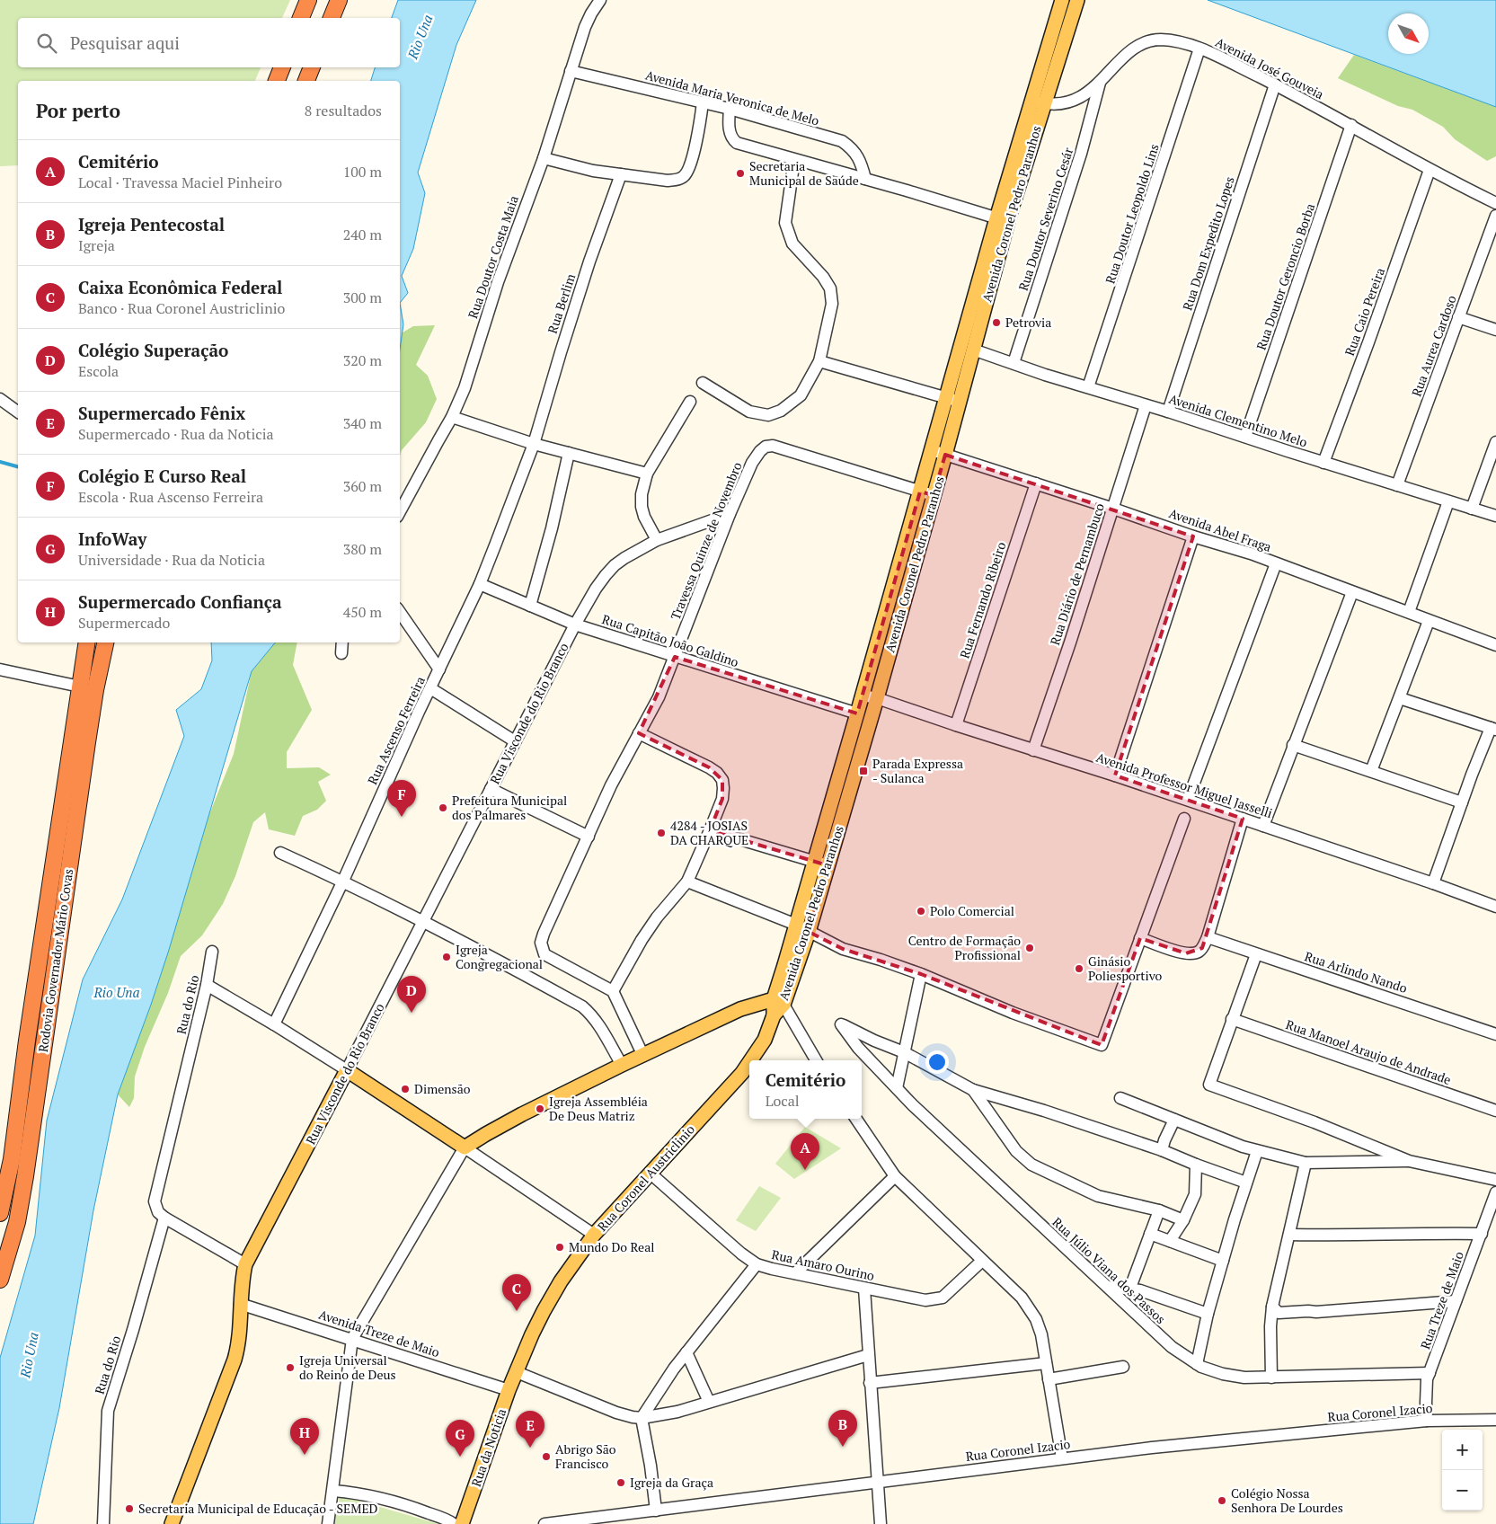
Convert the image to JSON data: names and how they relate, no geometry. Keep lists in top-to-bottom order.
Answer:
{
  "streets": {
    "highway": ["Rodovia Governador Mário Covas"],
    "main road": [
      "Avenida Coronel Pedro Paranhos",
      "Rua Visconde do Rio Branco",
      "Rua Coronel Austriclinio",
      "Rua da Noticia"
    ],
    "street": [
      "Avenida José Gouveia",
      "Avenida Maria Veronica de Melo",
      "Rua Doutor Leopoldo Lins",
      "Rua Doutor Severino Cesár",
      "Rua Dom Expedito Lopes",
      "Rua Doutor Costa Maia",
      "Rua Doutor Geroncio Borba",
      "Rua Berlim",
      "Rua Caio Pereira",
      "Rua Aurea Cardoso",
      "Avenida Clementino Melo",
      "Avenida Abel Fraga",
      "Travessa Quinze de Novembro",
      "Rua Diário de Pernambuco",
      "Rua Fernando Ribeiro",
      "Rua Capitão João Galdino",
      "Rua Ascenso Ferreira",
      "Avenida Professor Miguel Jasselli",
      "Rua Arlindo Nando",
      "Rua do Rio",
      "Rua Manoel Araujo de Andrade",
      "Rua Amaro Ourino",
      "Rua Júlio Viana dos Passos",
      "Rua Treze de Maio",
      "Avenida Treze de Maio",
      "Rua Coronel Izacio"
    ]
  },
  "crossings": [
    ["Avenida José Gouveia", "Avenida Coronel Pedro Paranhos"],
    ["Avenida José Gouveia", "Rua Doutor Leopoldo Lins"],
    ["Avenida José Gouveia", "Rua Doutor Severino Cesár"],
    ["Avenida José Gouveia", "Rua Dom Expedito Lopes"],
    ["Avenida José Gouveia", "Rua Doutor Geroncio Borba"],
    ["Avenida José Gouveia", "Rua Caio Pereira"],
    ["Avenida Maria Veronica de Melo", "Rua Doutor Costa Maia"],
    ["Avenida Coronel Pedro Paranhos", "Avenida Clementino Melo"],
    ["Avenida Coronel Pedro Paranhos", "Avenida Abel Fraga"],
    ["Avenida Coronel Pedro Paranhos", "Travessa Quinze de Novembro"],
    ["Avenida Coronel Pedro Paranhos", "Rua Capitão João Galdino"],
    ["Avenida Coronel Pedro Paranhos", "Avenida Professor Miguel Jasselli"],
    ["Avenida Coronel Pedro Paranhos", "Rua Coronel Austriclinio"],
    ["Rua Doutor Leopoldo Lins", "Avenida Clementino Melo"],
    ["Rua Doutor Severino Cesár", "Avenida Clementino Melo"],
    ["Rua Dom Expedito Lopes", "Avenida Clementino Melo"],
    ["Rua Doutor Geroncio Borba", "Avenida Clementino Melo"],
    ["Rua Berlim", "Rua Ascenso Ferreira"],
    ["Rua Caio Pereira", "Avenida Clementino Melo"],
    ["Rua Aurea Cardoso", "Avenida Clementino Melo"],
    ["Avenida Clementino Melo", "Rua Diário de Pernambuco"],
    ["Avenida Abel Fraga", "Rua Diário de Pernambuco"],
    ["Avenida Abel Fraga", "Rua Fernando Ribeiro"],
    ["Travessa Quinze de Novembro", "Rua Capitão João Galdino"],
    ["Travessa Quinze de Novembro", "Rua Visconde do Rio Branco"],
    ["Rua Diário de Pernambuco", "Avenida Professor Miguel Jasselli"],
    ["Rua Fernando Ribeiro", "Avenida Professor Miguel Jasselli"],
    ["Rua Capitão João Galdino", "Rua Visconde do Rio Branco"],
    ["Rua Capitão João Galdino", "Rua Ascenso Ferreira"],
    ["Rua Visconde do Rio Branco", "Avenida Treze de Maio"],
    ["Rua Coronel Austriclinio", "Rua Amaro Ourino"],
    ["Rua Coronel Austriclinio", "Rua da Noticia"],
    ["Rua Júlio Viana dos Passos", "Rua Treze de Maio"],
    ["Rua Treze de Maio", "Rua Coronel Izacio"],
    ["Avenida Treze de Maio", "Rua da Noticia"]
  ],
  "water": ["Rio Una"],
  "places": {
    "other": [
      "Secretaria Municipal de Saúde",
      "Petrovia",
      "Prefeitura Municipal dos Palmares",
      "4284 - JOSIAS DA CHARQUE",
      "Polo Comercial",
      "Centro de Formação Profissional",
      "Igreja Congregacional",
      "Ginásio Poliesportivo",
      "Dimensão",
      "Igreja Assembléia De Deus Matriz",
      "Mundo Do Real",
      "Igreja Universal do Reino de Deus",
      "Abrigo São Francisco",
      "Igreja da Graça",
      "Colégio Nossa Senhora De Lourdes",
      "Secretaria Municipal de Educação - SEMED"
    ],
    "transit": ["Parada Expressa - Sulanca"]
  },
  "north": "bottom right",
  "page": {
    "search": "Pesquisar aqui",
    "heading": ["Por perto", "8 resultados"],
    "list": [
      {
        "mark": "A",
        "name": "Cemitério",
        "note": "Local · Travessa Maciel Pinheiro",
        "value": "100 m"
      },
      {
        "mark": "B",
        "name": "Igreja Pentecostal",
        "note": "Igreja",
        "value": "240 m"
      },
      {
        "mark": "C",
        "name": "Caixa Econômica Federal",
        "note": "Banco · Rua Coronel Austriclinio",
        "value": "300 m"
      },
      {
        "mark": "D",
        "name": "Colégio Superação",
        "note": "Escola",
        "value": "320 m"
      },
      {
        "mark": "E",
        "name": "Supermercado Fênix",
        "note": "Supermercado · Rua da Noticia",
        "value": "340 m"
      },
      {
        "mark": "F",
        "name": "Colégio E Curso Real",
        "note": "Escola · Rua Ascenso Ferreira",
        "value": "360 m"
      },
      {
        "mark": "G",
        "name": "InfoWay",
        "note": "Universidade · Rua da Noticia",
        "value": "380 m"
      },
      {
        "mark": "H",
        "name": "Supermercado Confiança",
        "note": "Supermercado",
        "value": "450 m"
      }
    ],
    "pins": [
      "F",
      "D",
      "A",
      "C",
      "B",
      "E",
      "H",
      "G"
    ],
    "popup": ["Cemitério", "Local"],
    "map_buttons": ["+", "−"]
  }
}
